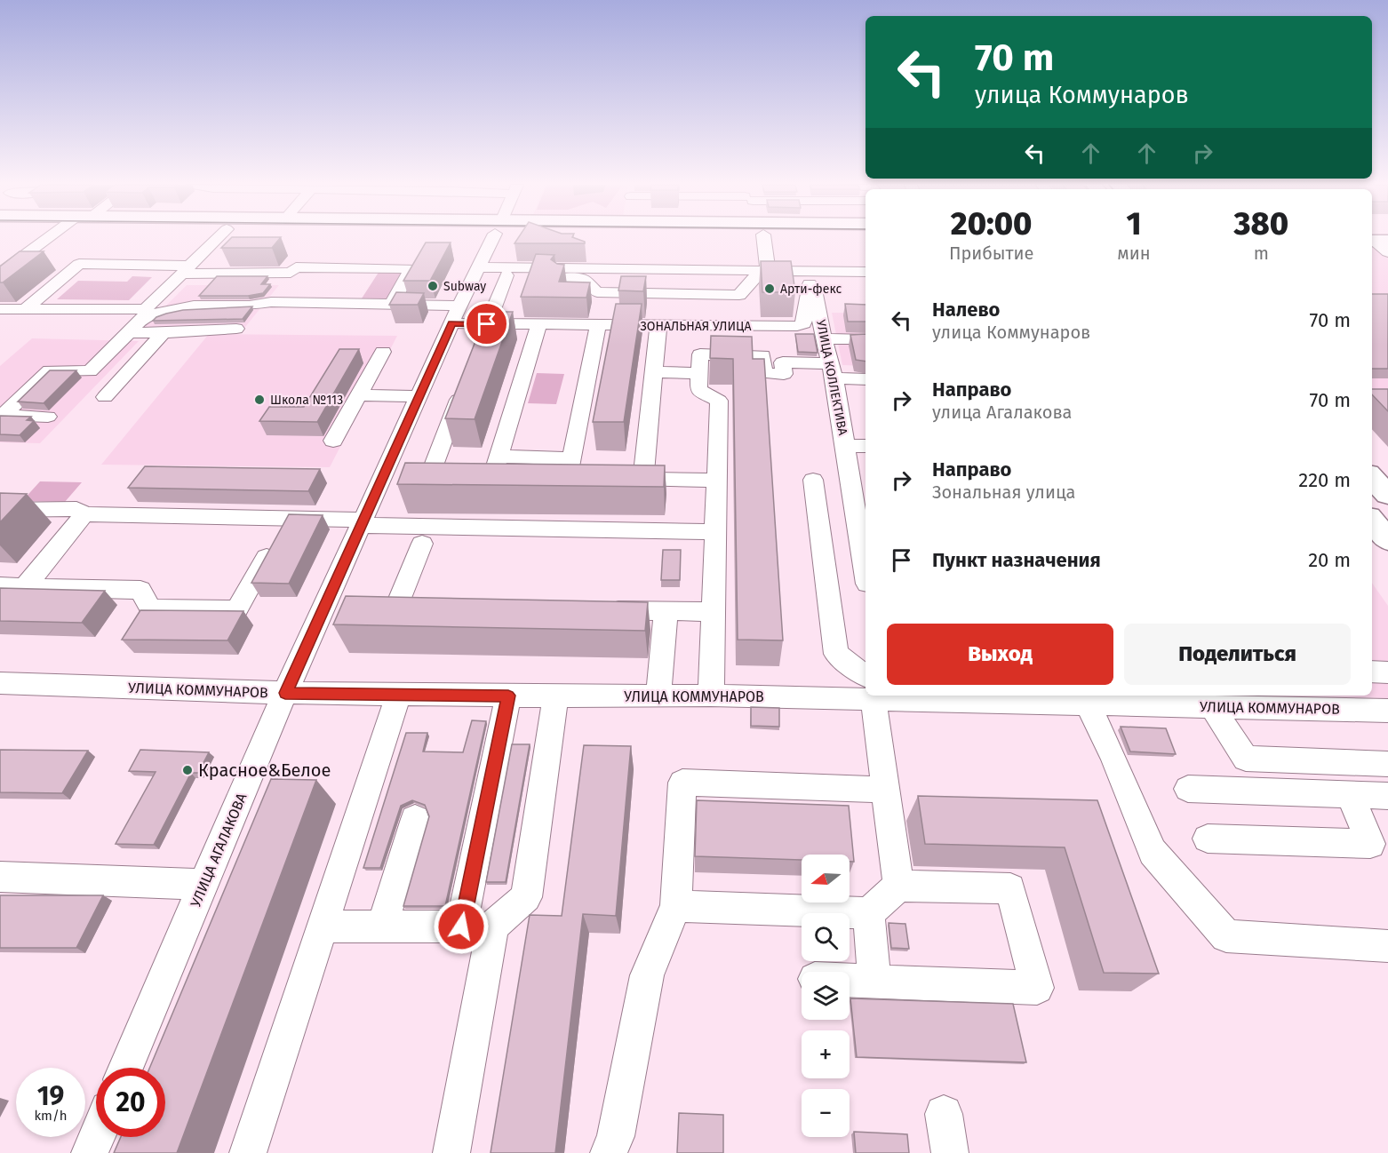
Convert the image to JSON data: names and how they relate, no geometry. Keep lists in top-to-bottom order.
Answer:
{
  "streets": {
    "street": [
      "ЗОНАЛЬНАЯ УЛИЦА",
      "УЛИЦА КОЛЛЕКТИВА",
      "УЛИЦА КОММУНАРОВ",
      "УЛИЦА АГАЛАКОВА"
    ]
  },
  "crossings": [
    ["ЗОНАЛЬНАЯ УЛИЦА", "УЛИЦА КОЛЛЕКТИВА"],
    ["ЗОНАЛЬНАЯ УЛИЦА", "УЛИЦА АГАЛАКОВА"],
    ["УЛИЦА КОММУНАРОВ", "УЛИЦА АГАЛАКОВА"]
  ],
  "places": [
    "Subway",
    "Арти-фекс",
    "Школа №113",
    "Красное&Белое"
  ],
  "north": "left",
  "page": {
    "turn": ["70 m", "улица Коммунаров"],
    "eta": [
      "20:00",
      "Прибытие",
      "1",
      "мин",
      "380",
      "m"
    ],
    "list": [
      {
        "name": "Налево",
        "note": "улица Коммунаров",
        "value": "70 m"
      },
      {
        "name": "Направо",
        "note": "улица Агалакова",
        "value": "70 m"
      },
      {
        "name": "Направо",
        "note": "Зональная улица",
        "value": "220 m"
      },
      {
        "name": "Пункт назначения",
        "value": "20 m"
      }
    ],
    "buttons": ["Выход", "Поделиться"],
    "map_buttons": ["+", "−"],
    "speed": "19 km/h",
    "limit": "20"
  }
}
